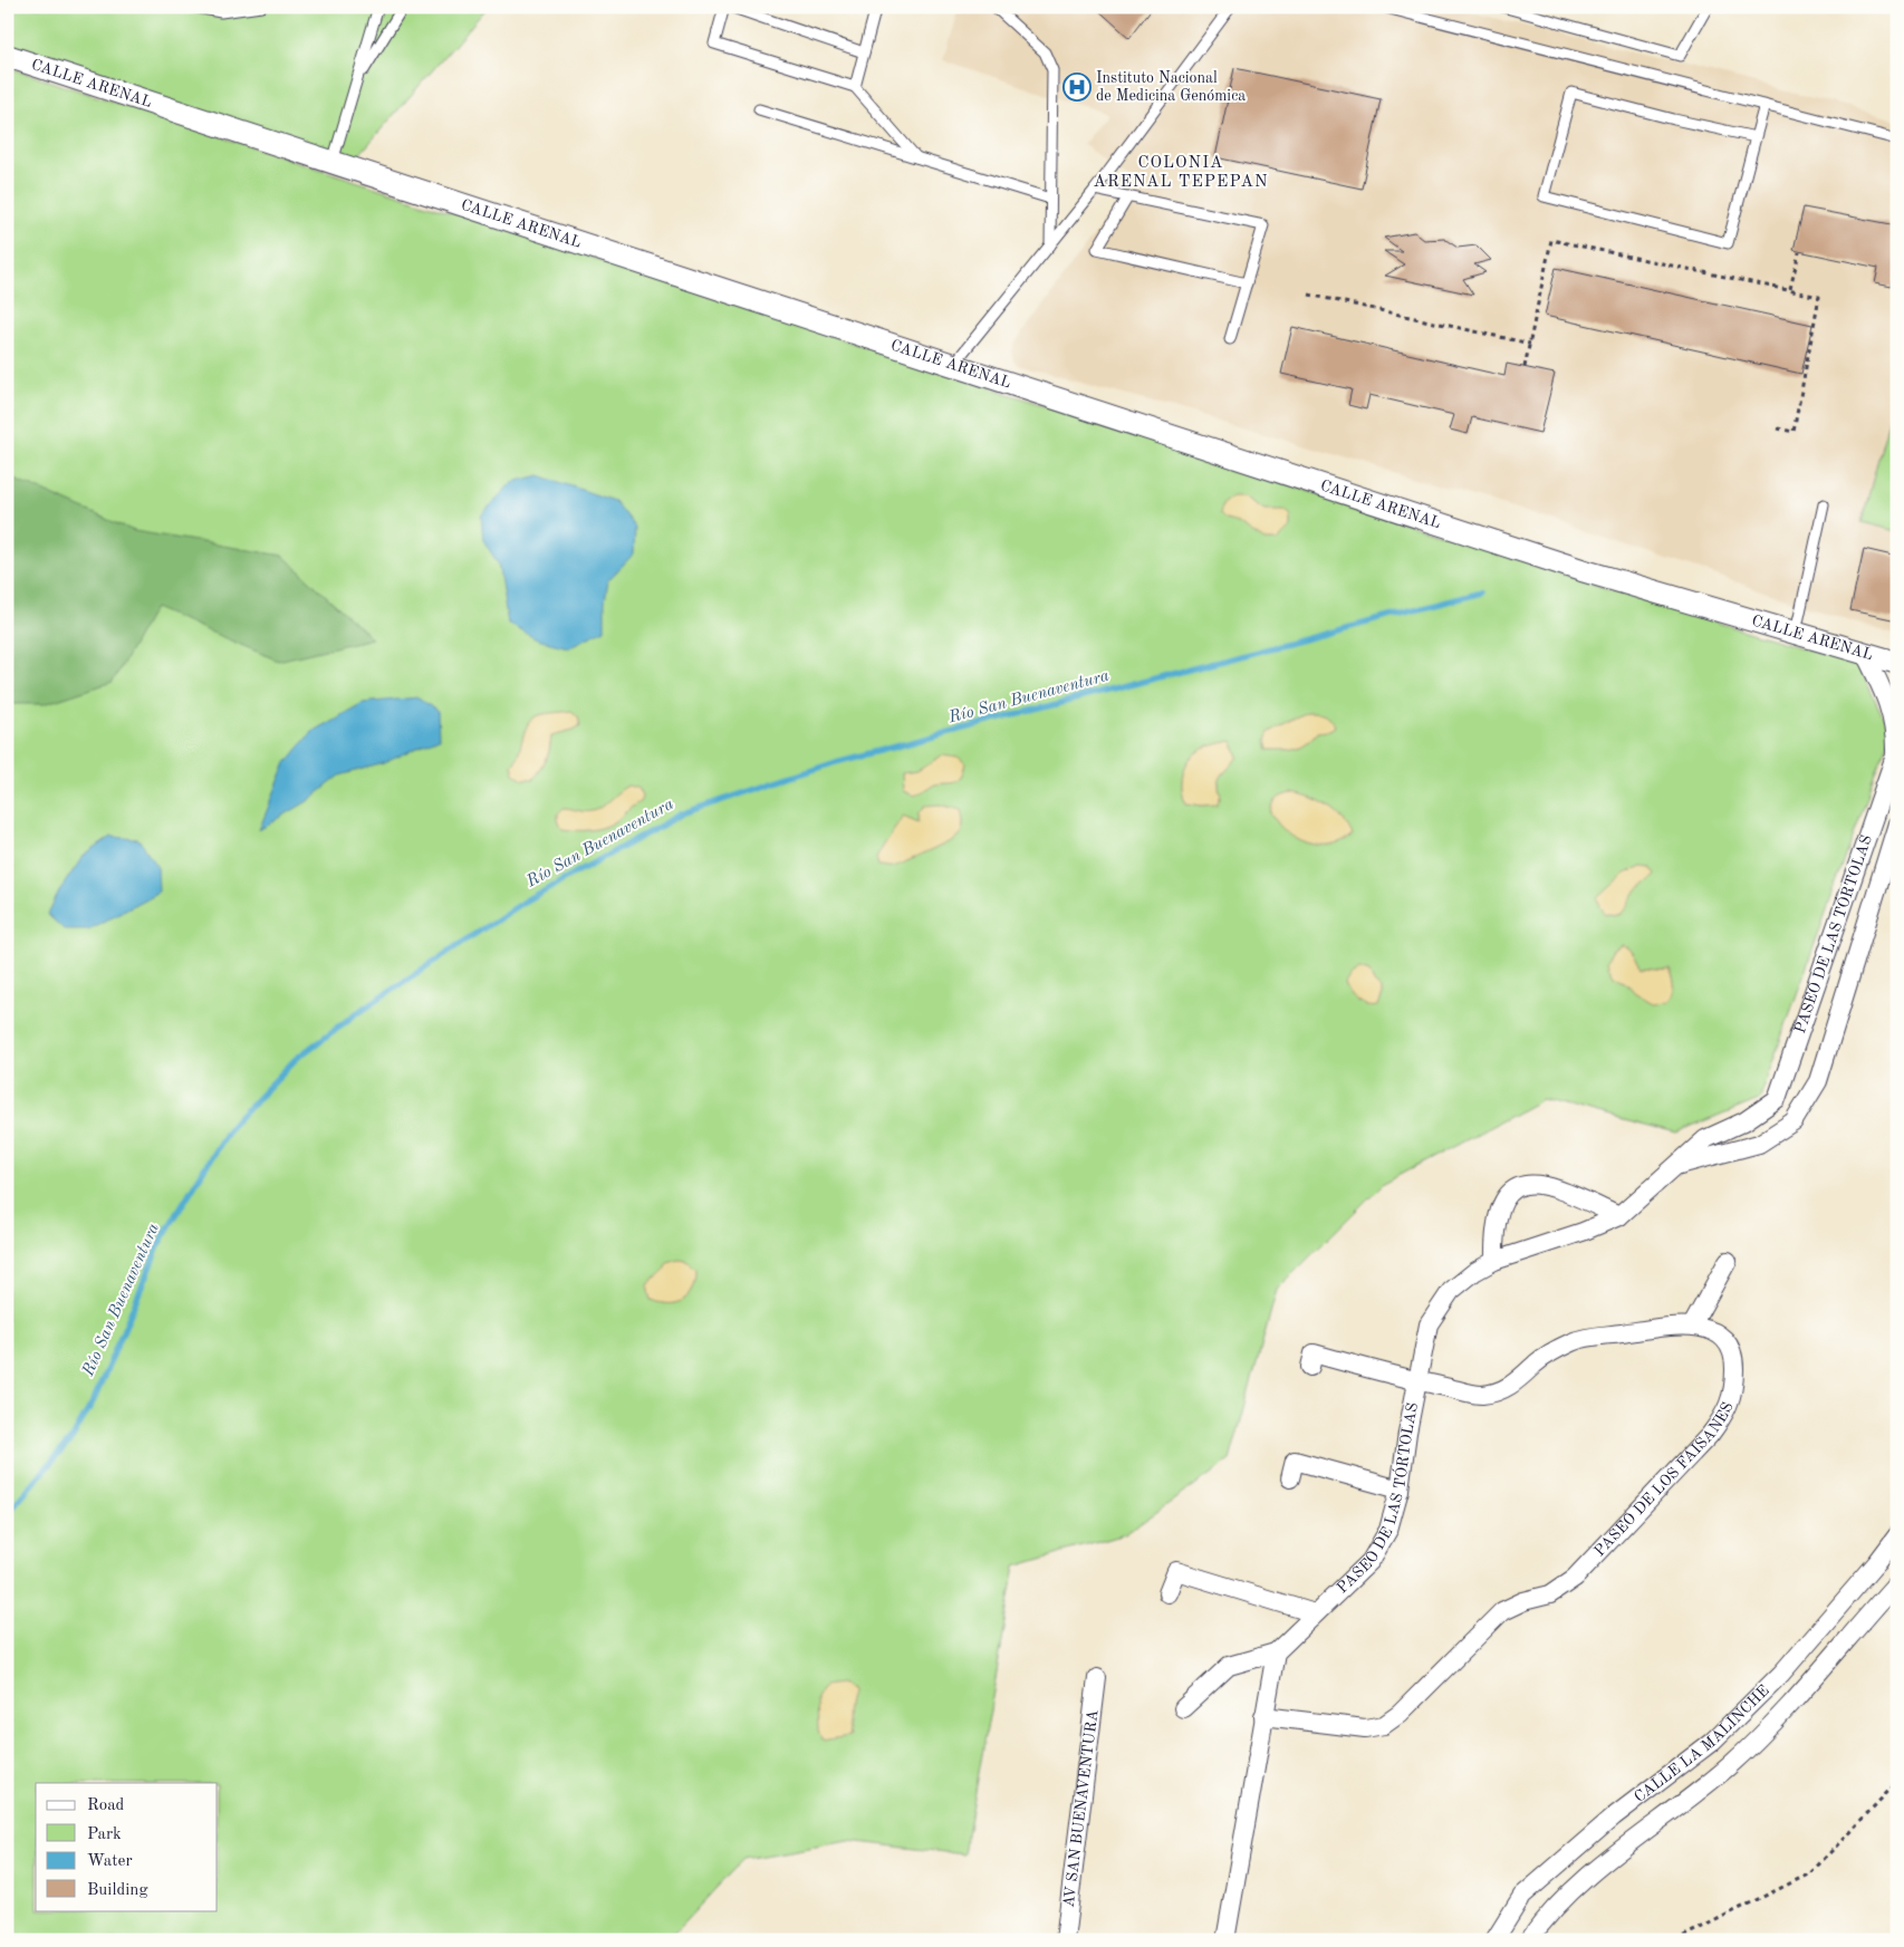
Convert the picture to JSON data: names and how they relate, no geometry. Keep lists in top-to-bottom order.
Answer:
{
  "streets": {
    "street": [
      "CALLE ARENAL",
      "PASEO DE LAS TÓRTOLAS",
      "PASEO DE LOS FAISANES",
      "CALLE LA MALINCHE",
      "AV SAN BUENAVENTURA"
    ]
  },
  "crossings": [
    ["CALLE ARENAL", "PASEO DE LAS TÓRTOLAS"],
    ["PASEO DE LAS TÓRTOLAS", "PASEO DE LOS FAISANES"]
  ],
  "districts": ["COLONIA ARENAL TEPEPAN"],
  "water": ["Río San Buenaventura"],
  "places": {
    "hospital": ["Instituto Nacional de Medicina Genómica"]
  },
  "legend": [
    "Road",
    "Park",
    "Water",
    "Building"
  ]
}
